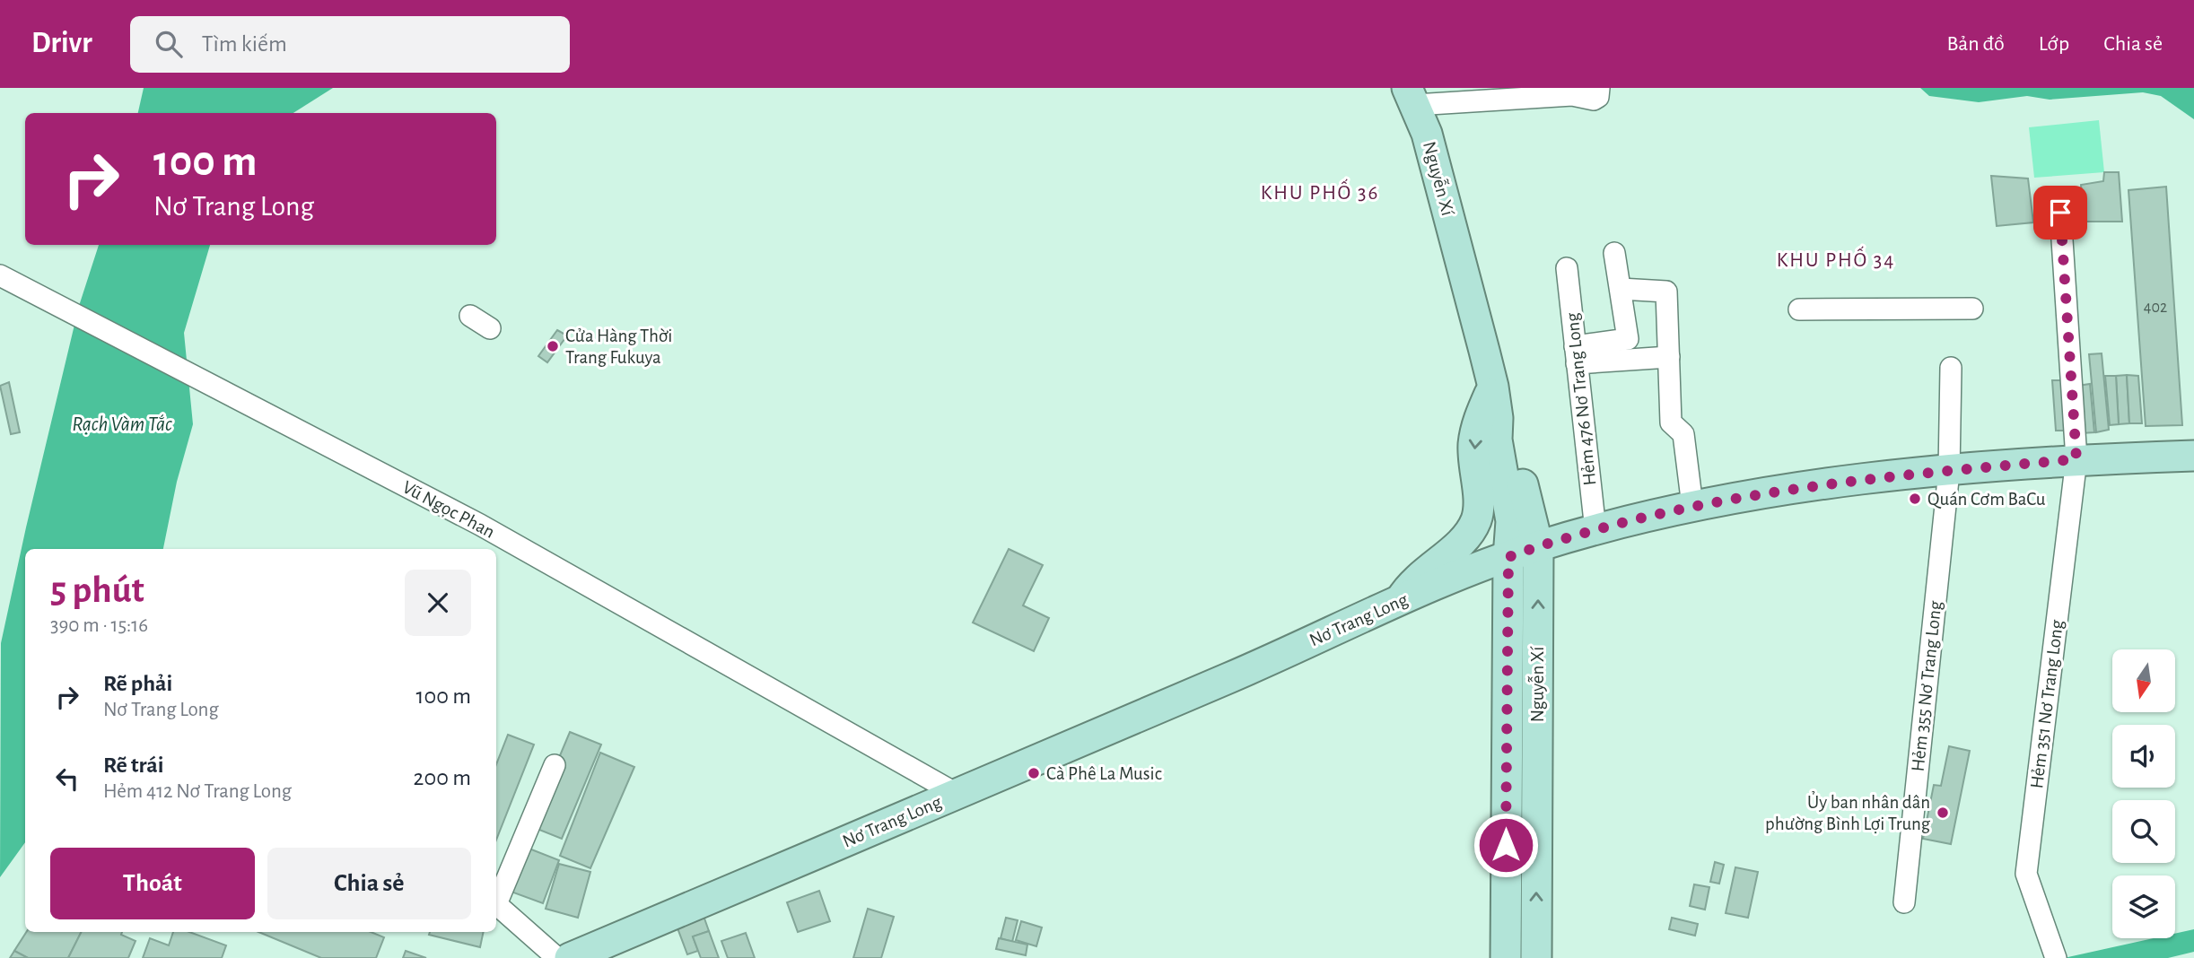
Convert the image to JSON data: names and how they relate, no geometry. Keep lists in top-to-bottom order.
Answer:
{
  "streets": {
    "main road": ["Nguyễn Xí", "Nơ Trang Long"],
    "street": [
      "Hẻm 476 Nơ Trang Long",
      "Vũ Ngọc Phan",
      "Hẻm 355 Nơ Trang Long",
      "Hẻm 351 Nơ Trang Long"
    ]
  },
  "crossings": [
    ["Nguyễn Xí", "Nơ Trang Long"],
    ["Hẻm 476 Nơ Trang Long", "Nơ Trang Long"],
    ["Vũ Ngọc Phan", "Nơ Trang Long"],
    ["Nơ Trang Long", "Hẻm 355 Nơ Trang Long"],
    ["Nơ Trang Long", "Hẻm 351 Nơ Trang Long"]
  ],
  "districts": ["KHU PHỐ 36", "KHU PHỐ 34"],
  "water": ["Rạch Vàm Tắc"],
  "places": [
    "Cửa Hàng Thời Trang Fukuya",
    "Quán Cơm BaCu",
    "Cà Phê La Music",
    "Ủy ban nhân dân phường Bình Lợi Trung"
  ],
  "house_numbers": ["402"],
  "north": "bottom",
  "page": {
    "header": "Drivr",
    "search": "Tìm kiếm",
    "nav": ["Bản đồ", "Lớp", "Chia sẻ"],
    "turn": ["100 m", "Nơ Trang Long"],
    "heading": ["5 phút", "390 m · 15:16"],
    "list": [
      {
        "name": "Rẽ phải",
        "note": "Nơ Trang Long",
        "value": "100 m"
      },
      {
        "name": "Rẽ trái",
        "note": "Hẻm 412 Nơ Trang Long",
        "value": "200 m"
      }
    ],
    "buttons": ["Thoát", "Chia sẻ"]
  }
}
